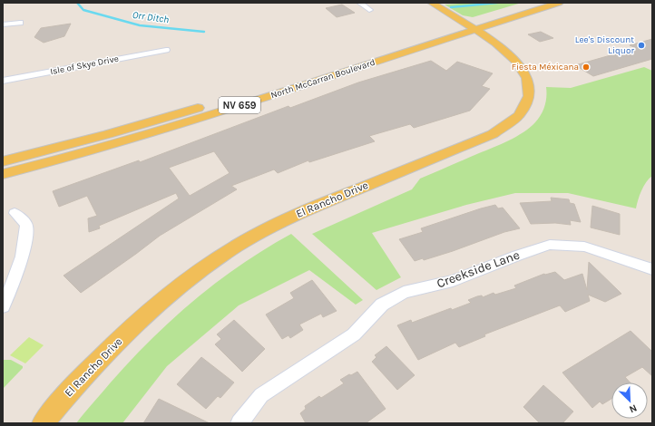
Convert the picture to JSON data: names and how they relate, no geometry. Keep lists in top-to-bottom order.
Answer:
{
  "streets": {
    "main road": ["North McCarran Boulevard", "NV 659", "El Rancho Drive"],
    "street": ["Isle of Skye Drive", "Creekside Lane"]
  },
  "crossings": [
    ["North McCarran Boulevard", "El Rancho Drive"]
  ],
  "water": ["Orr Ditch"],
  "places": ["Lee's Discount Liquor", "Fiesta Méxicana"],
  "north": "bottom right"
}
